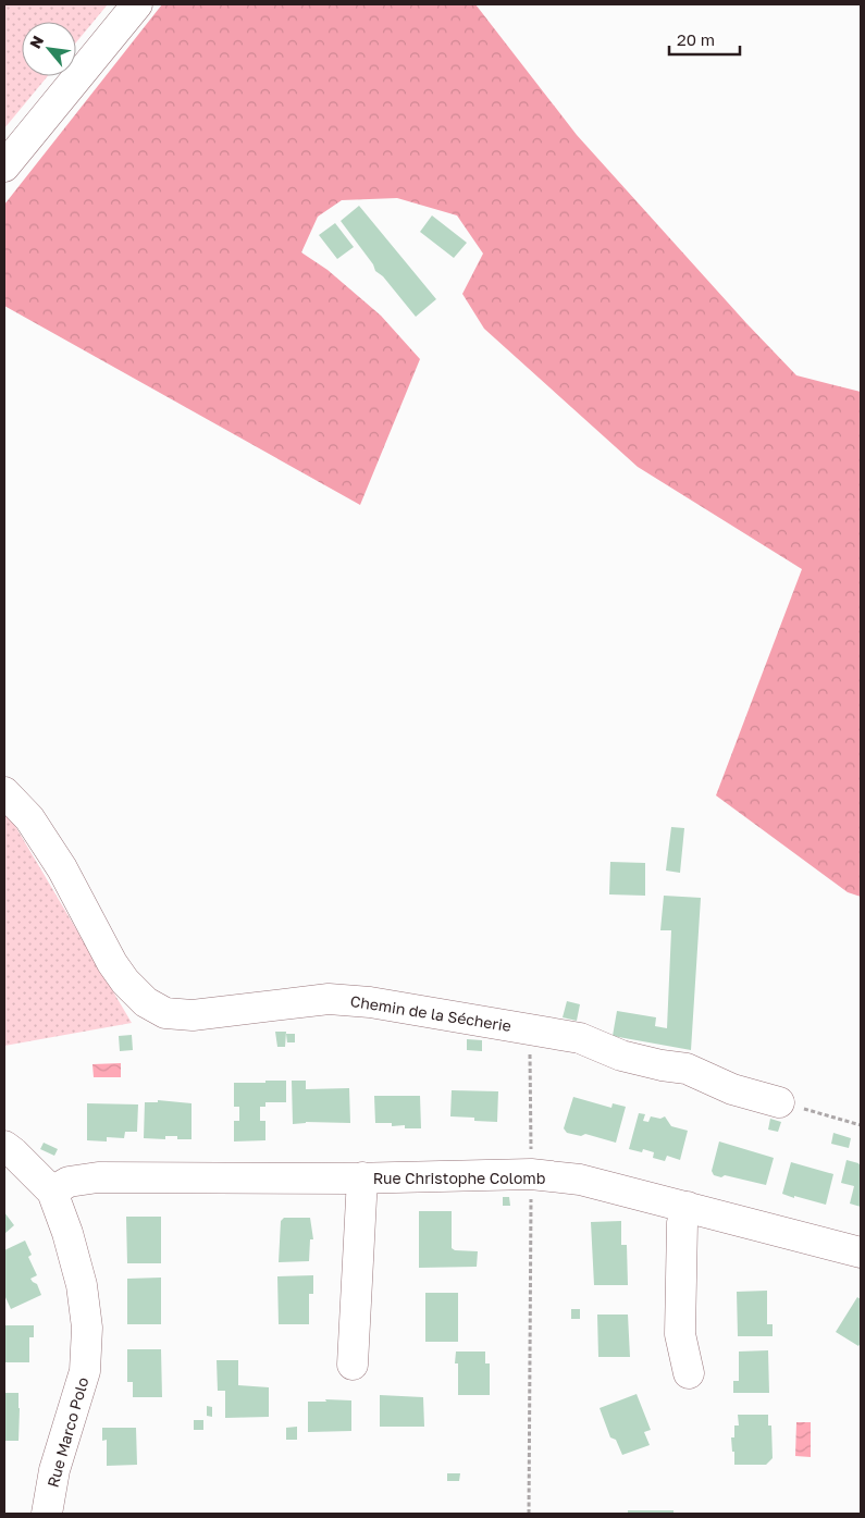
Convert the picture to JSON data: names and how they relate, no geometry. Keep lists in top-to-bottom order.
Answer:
{
  "streets": {
    "street": ["Chemin de la Sécherie", "Rue Christophe Colomb", "Rue Marco Polo"]
  },
  "crossings": [
    ["Rue Christophe Colomb", "Rue Marco Polo"]
  ],
  "scale_bar": "20 m",
  "north": "top left"
}
